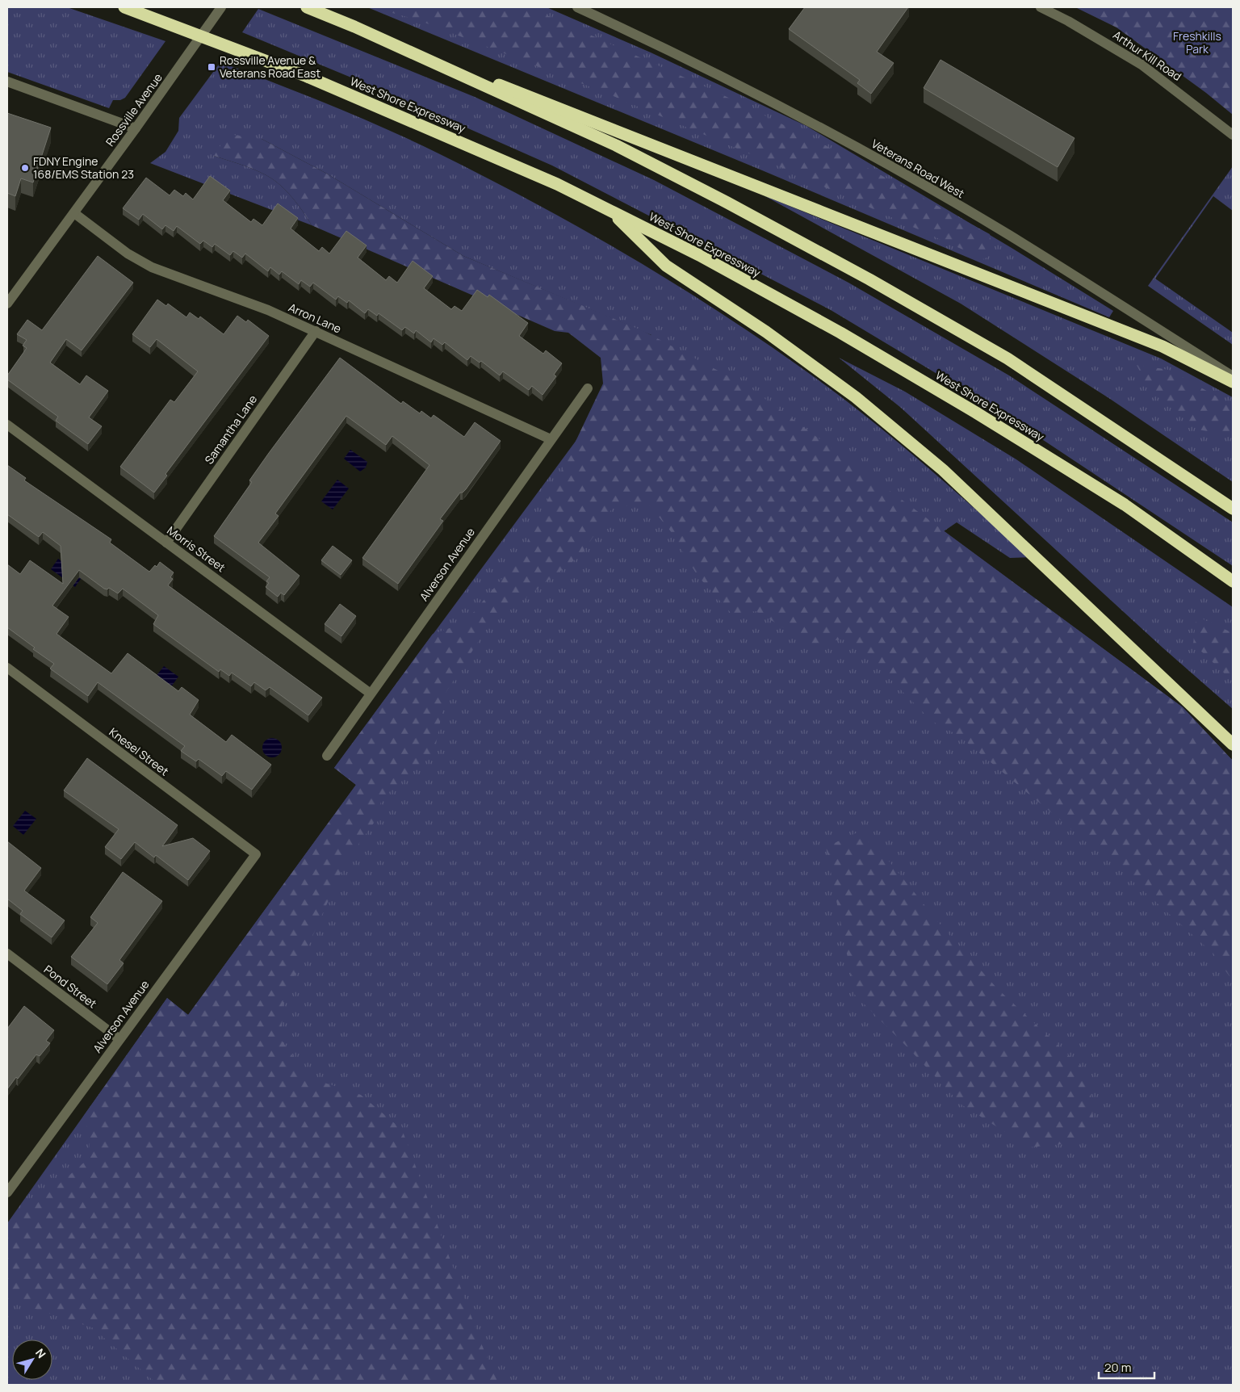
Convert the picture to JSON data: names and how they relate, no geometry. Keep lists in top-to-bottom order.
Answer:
{
  "streets": {
    "highway": ["West Shore Expressway"],
    "street": [
      "Arthur Kill Road",
      "Rossville Avenue",
      "Veterans Road West",
      "Arron Lane",
      "Samantha Lane",
      "Morris Street",
      "Alverson Avenue",
      "Knesel Street",
      "Pond Street"
    ]
  },
  "crossings": [
    ["Rossville Avenue", "Arron Lane"],
    ["Arron Lane", "Samantha Lane"],
    ["Arron Lane", "Alverson Avenue"],
    ["Samantha Lane", "Morris Street"],
    ["Morris Street", "Alverson Avenue"],
    ["Alverson Avenue", "Knesel Street"],
    ["Alverson Avenue", "Pond Street"]
  ],
  "parks": ["Freshkills Park"],
  "places": {
    "transit": ["Rossville Avenue & Veterans Road East"],
    "other": ["FDNY Engine 168/EMS Station 23"]
  },
  "scale_bar": "20 m",
  "north": "top right"
}
